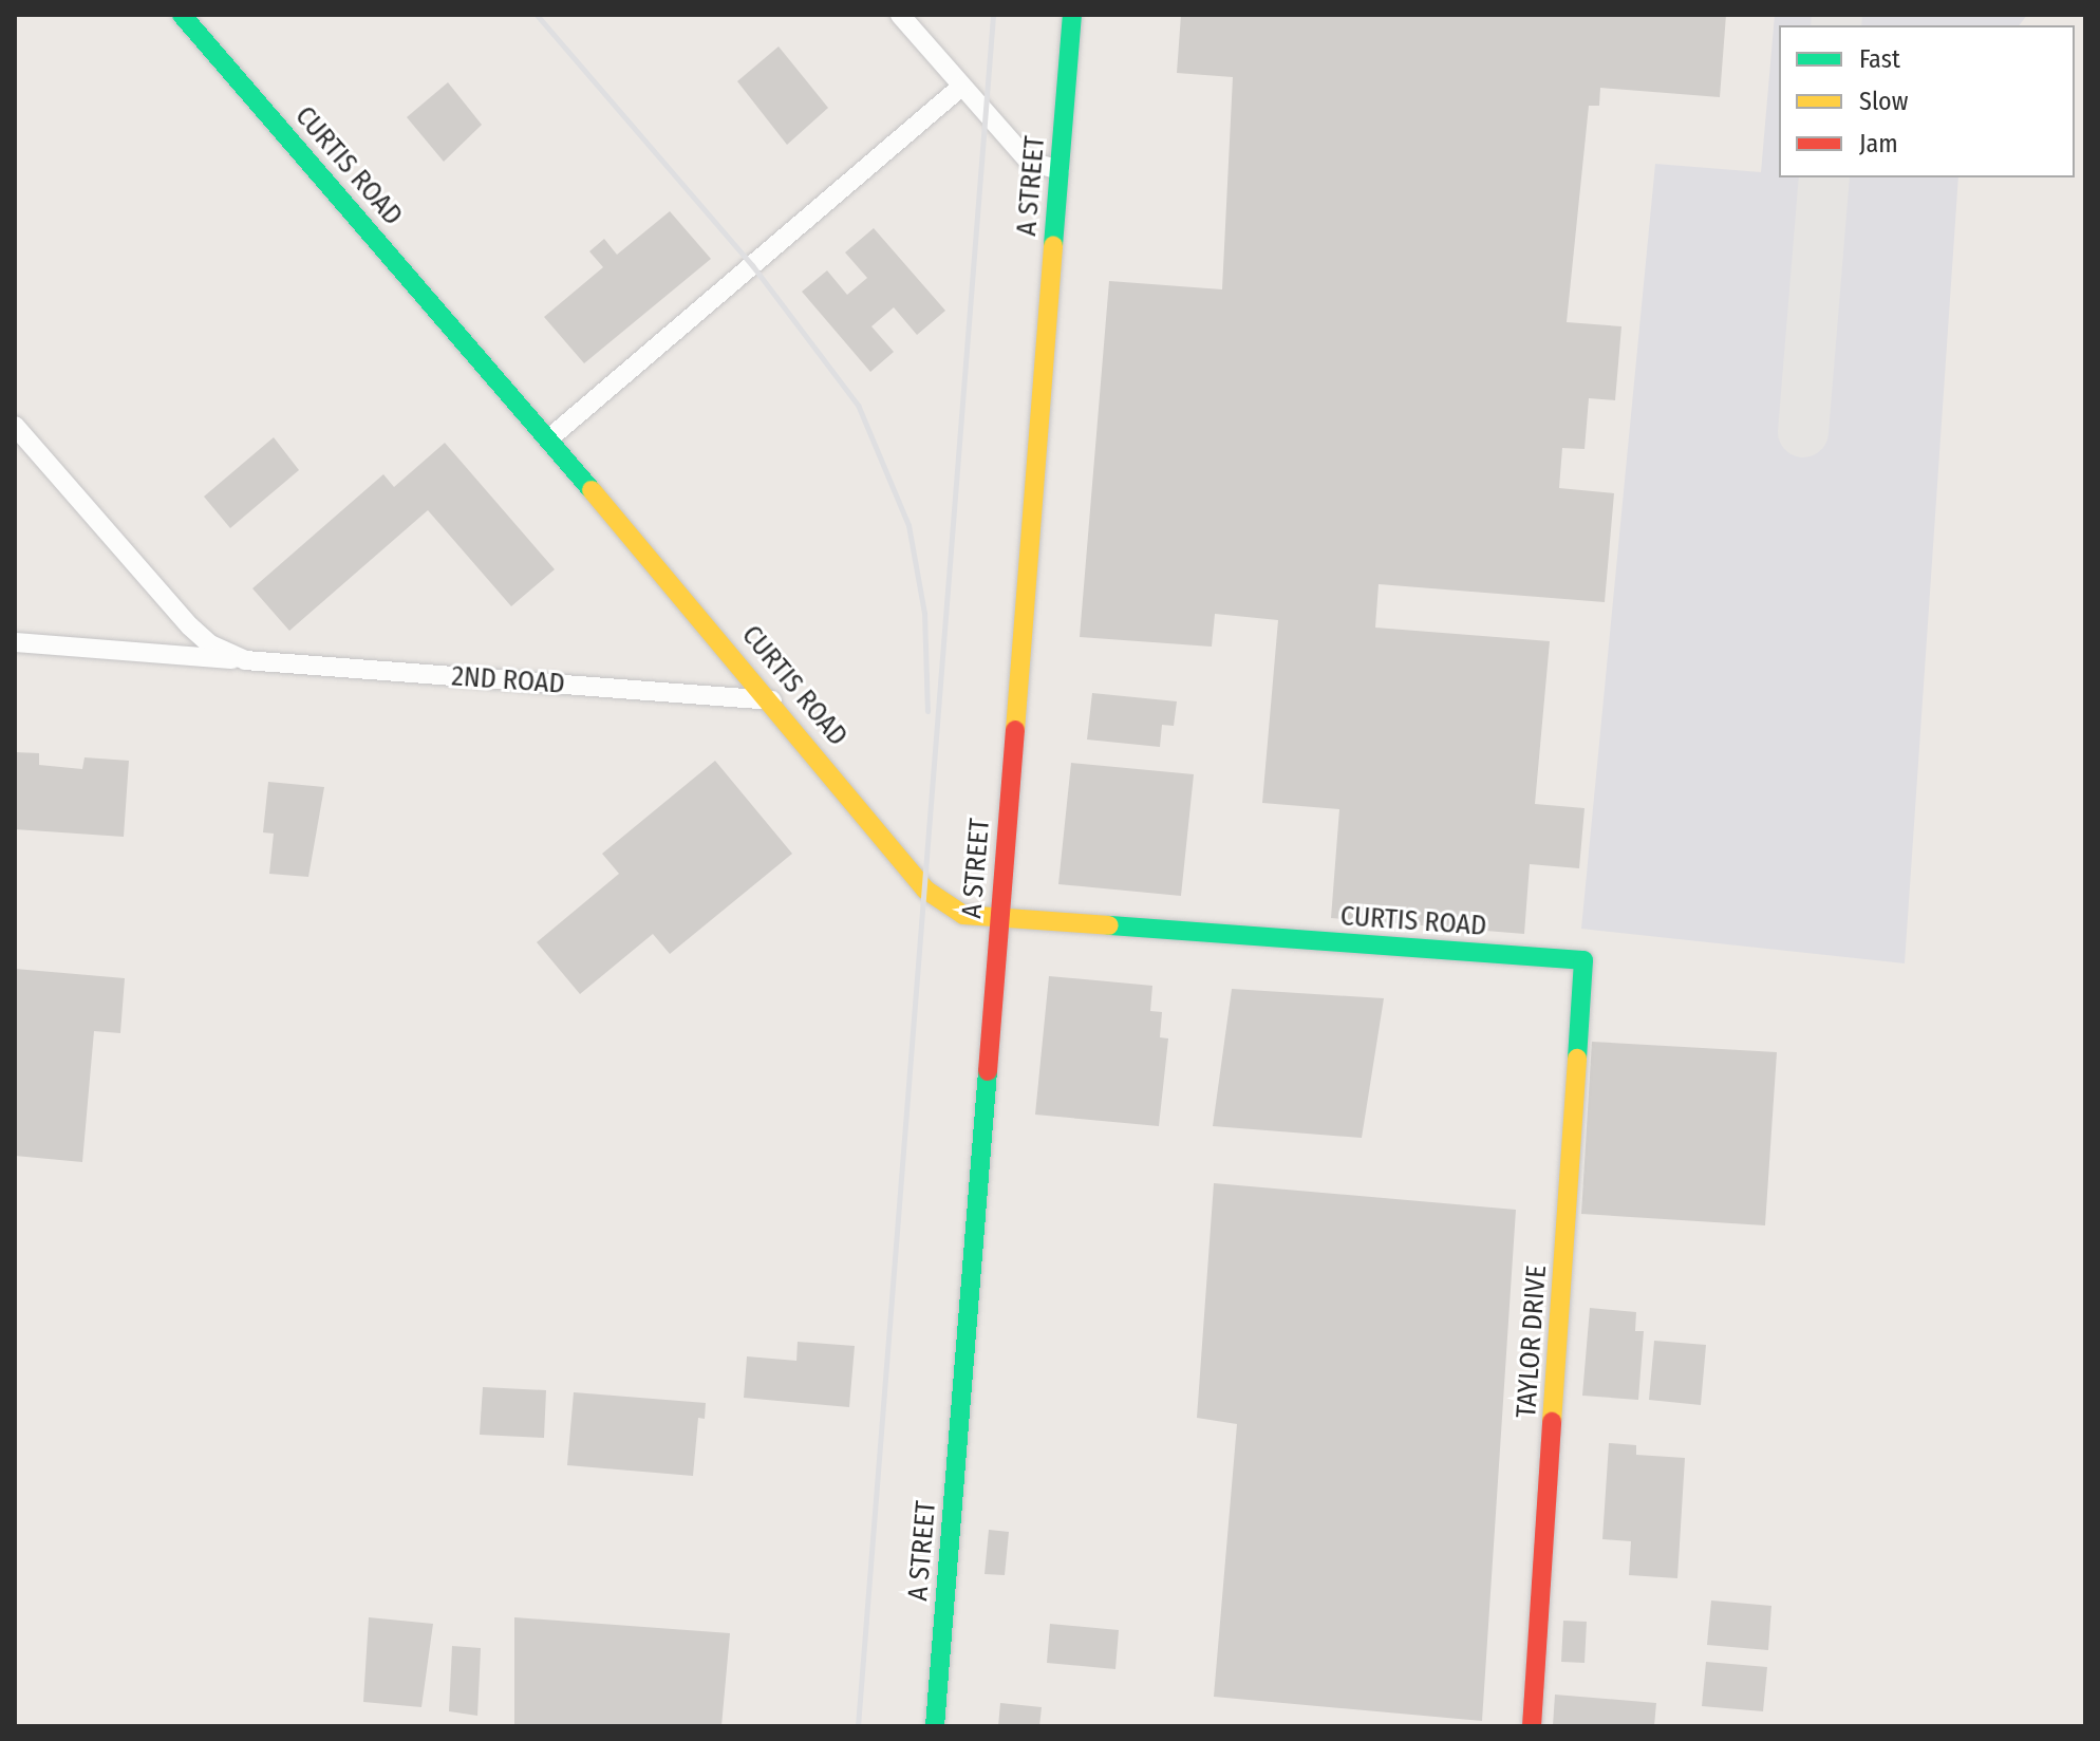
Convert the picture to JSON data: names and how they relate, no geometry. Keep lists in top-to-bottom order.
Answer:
{
  "streets": {
    "street": [
      "CURTIS ROAD",
      "A STREET",
      "2ND ROAD",
      "TAYLOR DRIVE"
    ]
  },
  "crossings": [
    ["CURTIS ROAD", "A STREET"],
    ["CURTIS ROAD", "2ND ROAD"],
    ["CURTIS ROAD", "TAYLOR DRIVE"]
  ],
  "legend": ["Fast", "Slow", "Jam"]
}
